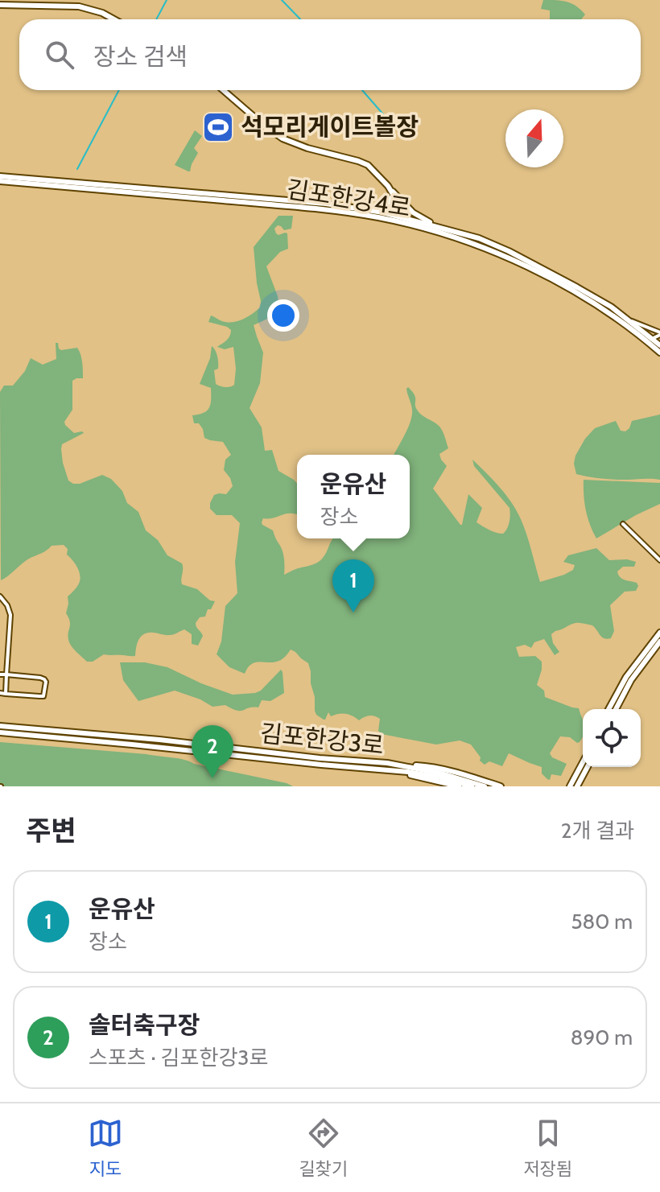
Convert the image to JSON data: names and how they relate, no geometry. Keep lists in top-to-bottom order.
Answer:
{
  "streets": {
    "street": ["김포한강4로", "김포한강3로"]
  },
  "places": {
    "sports": ["석모리게이트볼장"]
  },
  "north": "top",
  "page": {
    "search": "장소 검색",
    "popup": ["운유산", "장소"],
    "pins": ["1", "2"],
    "heading": ["주변", "2개 결과"],
    "list": [
      {
        "mark": "1",
        "name": "운유산",
        "note": "장소",
        "value": "580 m"
      },
      {
        "mark": "2",
        "name": "솔터축구장",
        "note": "스포츠 · 김포한강3로",
        "value": "890 m"
      }
    ],
    "nav": ["지도", "길찾기", "저장됨"]
  }
}
